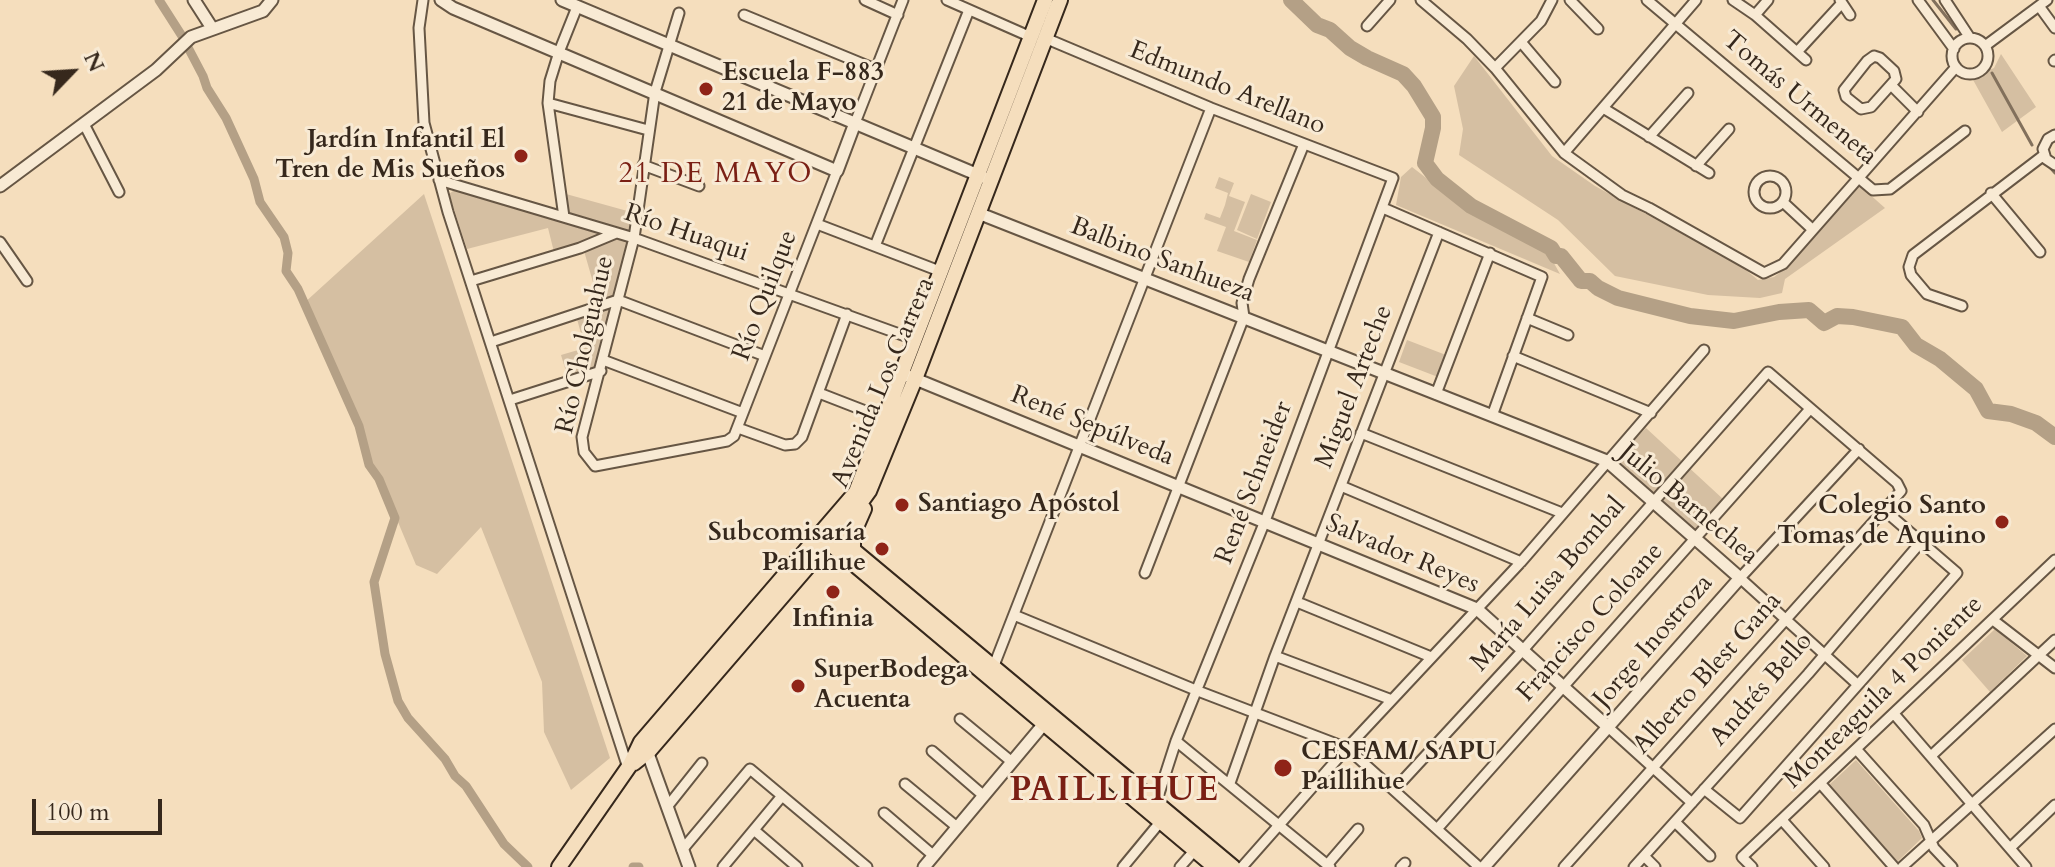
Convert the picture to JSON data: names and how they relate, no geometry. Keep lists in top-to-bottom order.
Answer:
{
  "streets": {
    "main road": ["Avenida Los Carrera"],
    "street": [
      "Edmundo Arellano",
      "Tomás Urmeneta",
      "Río Huaqui",
      "Balbino Sanhueza",
      "Río Quilque",
      "Río Cholguahue",
      "Miguel Arteche",
      "René Sepúlveda",
      "René Schneider",
      "Julio Barnechea",
      "Salvador Reyes",
      "María Luisa Bombal",
      "Francisco Coloane",
      "Jorge Inostroza",
      "Alberto Blest Gana",
      "Andrés Bello",
      "Monteaguila 4 Poniente"
    ]
  },
  "crossings": [
    ["Edmundo Arellano", "Avenida Los Carrera"],
    ["Edmundo Arellano", "René Schneider"],
    ["Río Huaqui", "Río Quilque"],
    ["Río Huaqui", "Río Cholguahue"],
    ["Río Huaqui", "Avenida Los Carrera"],
    ["Balbino Sanhueza", "Avenida Los Carrera"],
    ["Balbino Sanhueza", "René Schneider"],
    ["Balbino Sanhueza", "Julio Barnechea"],
    ["Río Quilque", "Río Cholguahue"],
    ["Avenida Los Carrera", "René Sepúlveda"],
    ["Miguel Arteche", "Julio Barnechea"],
    ["Miguel Arteche", "Salvador Reyes"],
    ["René Sepúlveda", "René Schneider"],
    ["René Sepúlveda", "Salvador Reyes"],
    ["René Schneider", "Julio Barnechea"],
    ["René Schneider", "Salvador Reyes"],
    ["Julio Barnechea", "María Luisa Bombal"],
    ["Julio Barnechea", "Francisco Coloane"],
    ["Julio Barnechea", "Jorge Inostroza"],
    ["Julio Barnechea", "Alberto Blest Gana"],
    ["Julio Barnechea", "Andrés Bello"],
    ["Salvador Reyes", "María Luisa Bombal"],
    ["Salvador Reyes", "Francisco Coloane"],
    ["Salvador Reyes", "Jorge Inostroza"],
    ["Salvador Reyes", "Alberto Blest Gana"],
    ["Salvador Reyes", "Andrés Bello"],
    ["María Luisa Bombal", "Francisco Coloane"]
  ],
  "districts": ["21 DE MAYO", "PAILLIHUE"],
  "places": [
    "Escuela F-883 21 de Mayo",
    "Jardín Infantil El Tren de Mis Sueños",
    "Santiago Apóstol",
    "Colegio Santo Tomas de Aquino",
    "Subcomisaría Paillihue",
    "Infinia",
    "SuperBodega Acuenta",
    "CESFAM/ SAPU Paillihue"
  ],
  "scale_bar": "100 m",
  "north": "top right"
}
